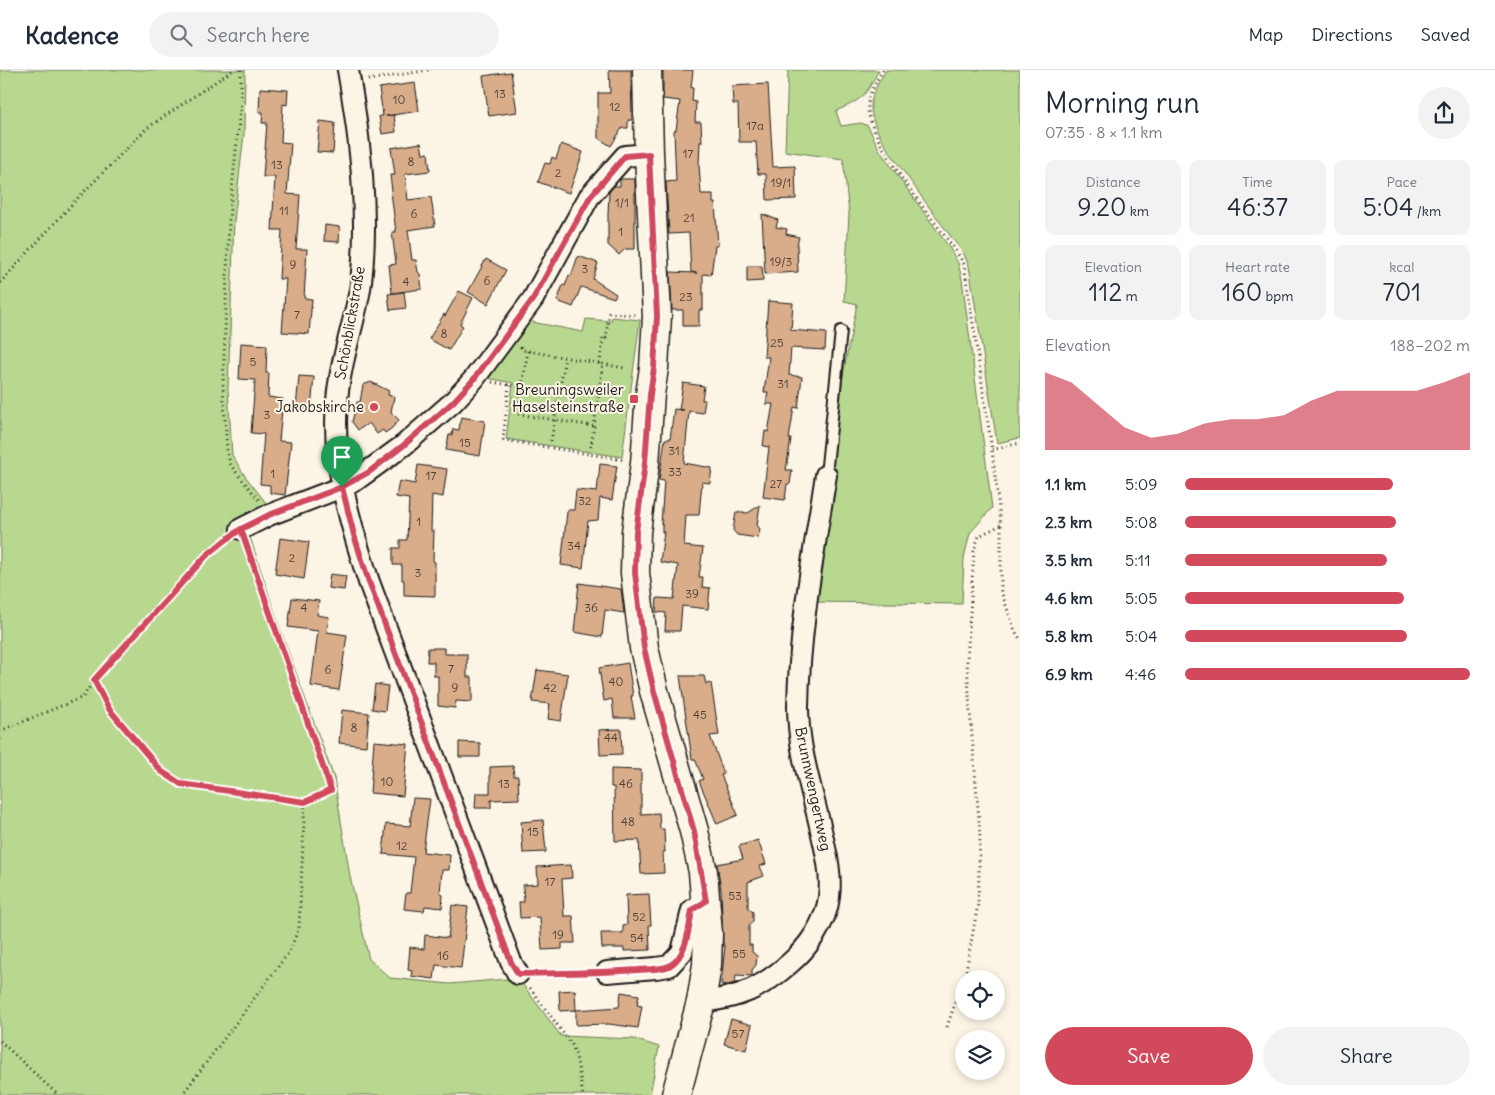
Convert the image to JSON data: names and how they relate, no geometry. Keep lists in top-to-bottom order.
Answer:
{
  "streets": {
    "street": ["Schönblickstraße", "Brunnwengertweg"]
  },
  "places": {
    "transit": ["Breuningsweiler Haselsteinstraße"],
    "other": ["Jakobskirche"]
  },
  "house_numbers": [
    "13",
    "10",
    "12",
    "17a",
    "17",
    "8",
    "13",
    "2",
    "19/1",
    "1/1",
    "11",
    "6",
    "21",
    "1",
    "19/3",
    "9",
    "3",
    "6",
    "4",
    "23",
    "7",
    "8",
    "25",
    "5",
    "31",
    "3",
    "15",
    "31",
    "33",
    "1",
    "17",
    "27",
    "32",
    "1",
    "34",
    "2",
    "3",
    "39",
    "4",
    "36",
    "7",
    "6",
    "40",
    "9",
    "42",
    "45",
    "8",
    "44",
    "10",
    "13",
    "46",
    "48",
    "15",
    "12",
    "17",
    "53",
    "52",
    "19",
    "54",
    "55",
    "16",
    "57"
  ],
  "page": {
    "header": "Kadence",
    "search": "Search here",
    "nav": ["Map", "Directions", "Saved"],
    "heading": ["Morning run", "07:35 · 8 × 1.1 km"],
    "stats": [
      ["Distance", "9.20 km"],
      ["Time", "46:37"],
      ["Pace", "5:04 /km"],
      ["Elevation", "112 m"],
      ["Heart rate", "160 bpm"],
      ["kcal", "701"]
    ],
    "chart": ["Elevation", "188–202 m"],
    "list": [
      {
        "name": "1.1 km",
        "note": "5:09"
      },
      {
        "name": "2.3 km",
        "note": "5:08"
      },
      {
        "name": "3.5 km",
        "note": "5:11"
      },
      {
        "name": "4.6 km",
        "note": "5:05"
      },
      {
        "name": "5.8 km",
        "note": "5:04"
      },
      {
        "name": "6.9 km",
        "note": "4:46"
      }
    ],
    "buttons": ["Save", "Share"]
  }
}
